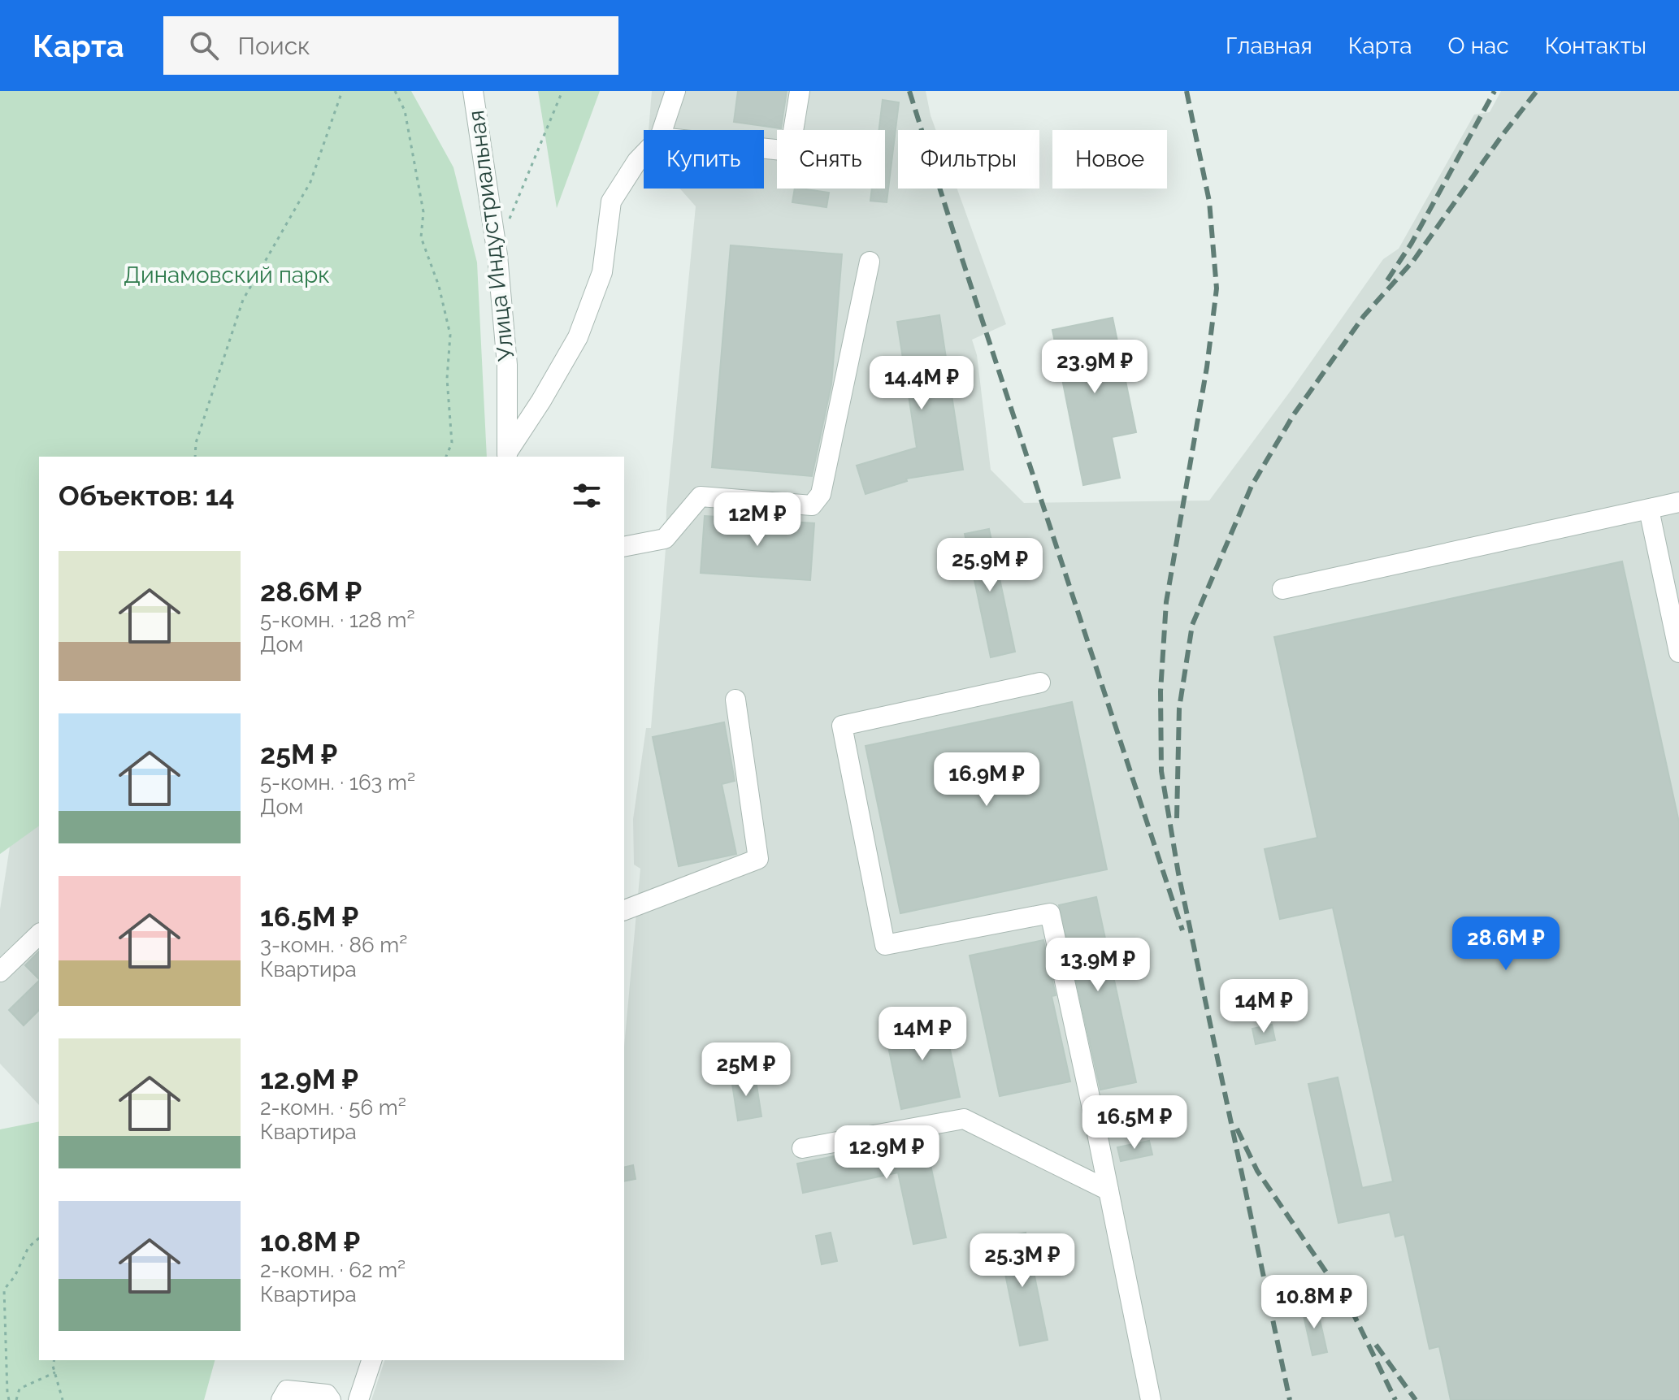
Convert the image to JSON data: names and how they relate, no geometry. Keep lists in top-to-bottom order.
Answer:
{
  "streets": {
    "lane": ["Улица Индустриальная"]
  },
  "parks": ["Динамовский парк"],
  "page": {
    "header": "Карта",
    "search": "Поиск",
    "nav": [
      "Главная",
      "Карта",
      "О нас",
      "Контакты"
    ],
    "chip": [
      "Купить",
      "Снять",
      "Фильтры",
      "Новое"
    ],
    "price": [
      "23.9M ₽",
      "14.4M ₽",
      "12M ₽",
      "25.9M ₽",
      "16.9M ₽",
      "28.6M ₽",
      "13.9M ₽",
      "14M ₽",
      "14M ₽",
      "25M ₽",
      "16.5M ₽",
      "12.9M ₽",
      "25.3M ₽",
      "10.8M ₽"
    ],
    "heading": "Объектов: 14",
    "list": [
      {
        "name": "28.6M ₽",
        "note": "5-комн. · 128 m² · Дом"
      },
      {
        "name": "25M ₽",
        "note": "5-комн. · 163 m² · Дом"
      },
      {
        "name": "16.5M ₽",
        "note": "3-комн. · 86 m² · Квартира"
      },
      {
        "name": "12.9M ₽",
        "note": "2-комн. · 56 m² · Квартира"
      },
      {
        "name": "10.8M ₽",
        "note": "2-комн. · 62 m² · Квартира"
      }
    ]
  }
}
